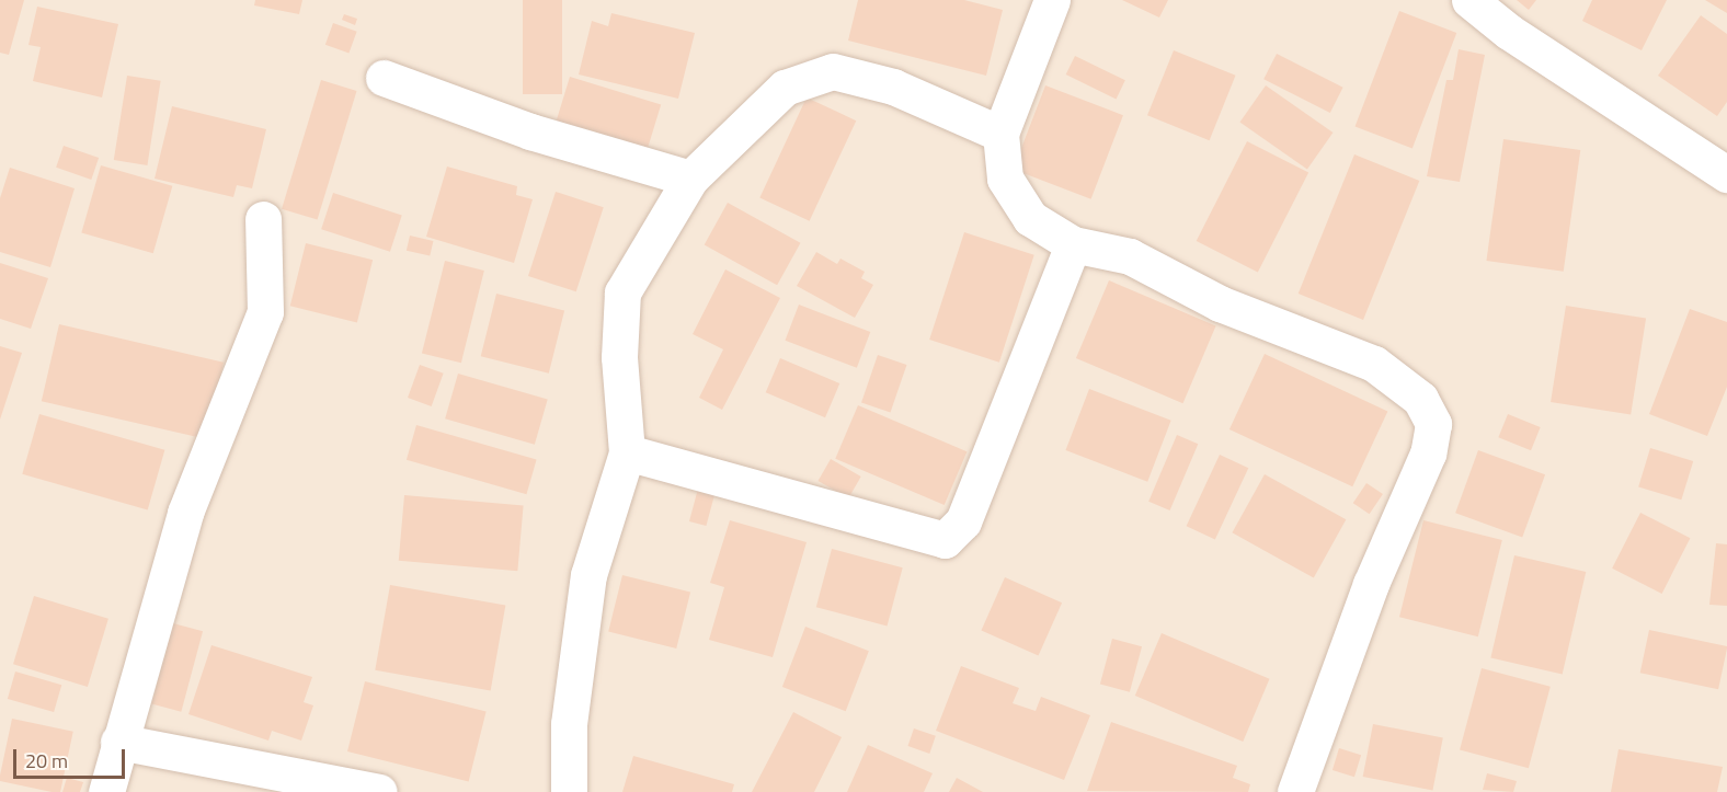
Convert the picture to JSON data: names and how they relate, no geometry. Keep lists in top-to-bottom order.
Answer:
{
  "scale_bar": "20 m"
}
